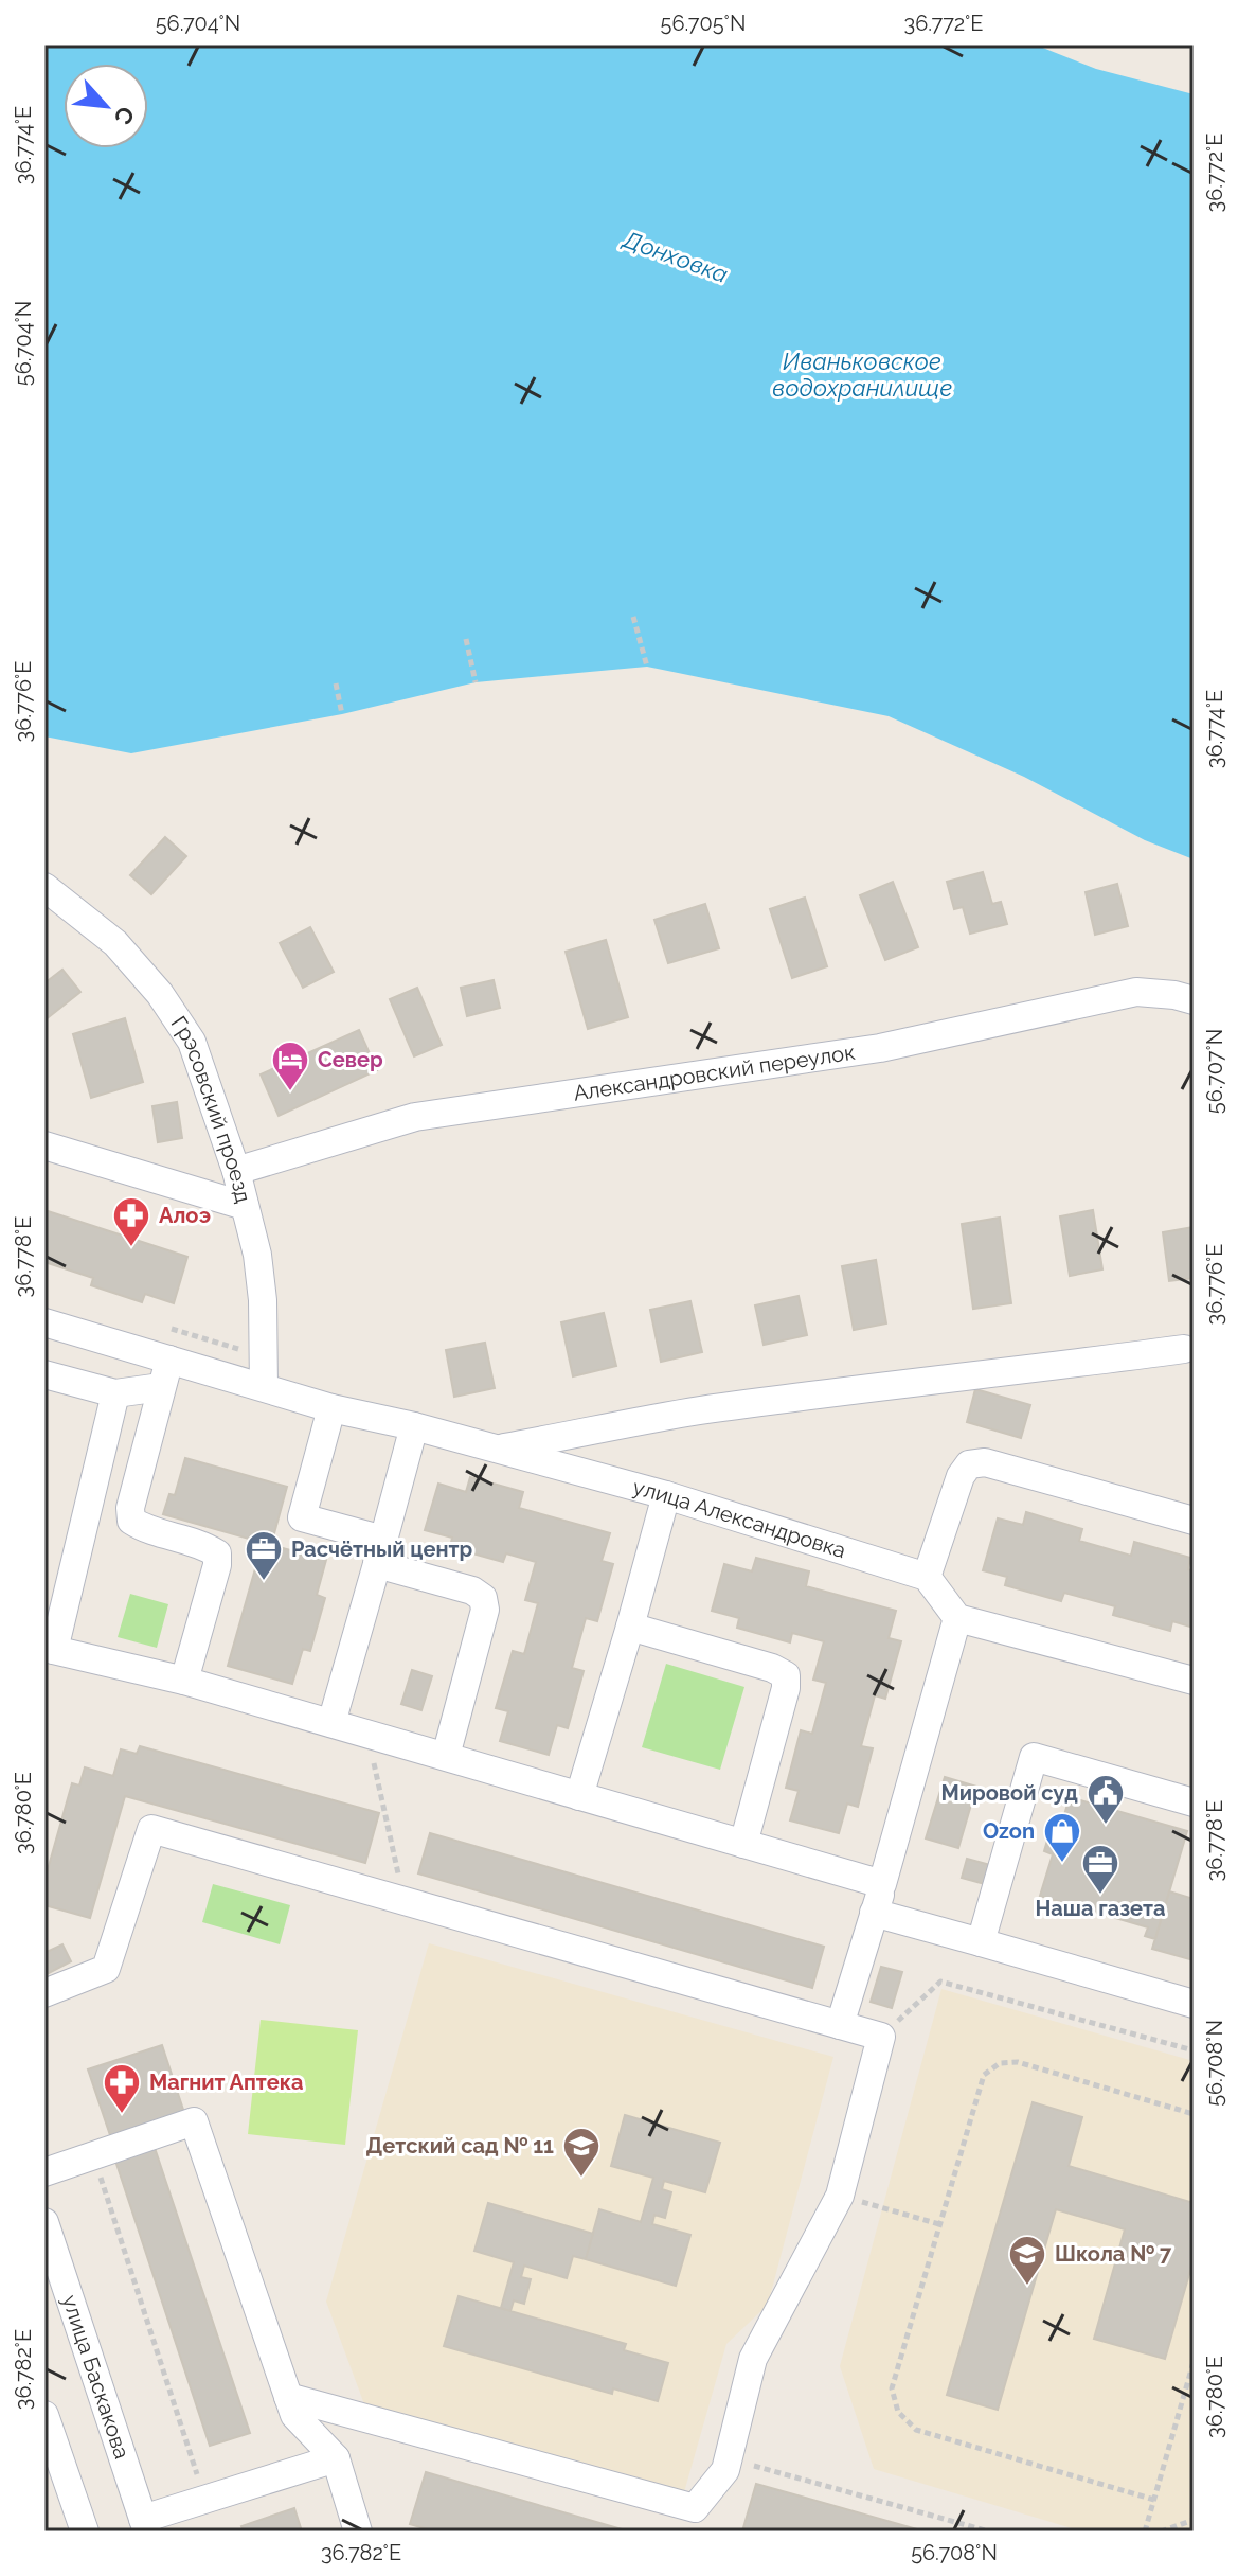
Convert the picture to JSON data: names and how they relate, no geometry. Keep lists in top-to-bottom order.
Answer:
{
  "streets": {
    "street": [
      "Александровский переулок",
      "Грэсовский проезд",
      "улица Александровка",
      "улица Баскакова"
    ]
  },
  "crossings": [
    ["Александровский переулок", "Грэсовский проезд"],
    ["Грэсовский проезд", "улица Александровка"]
  ],
  "water": ["Донховка", "Иваньковское водохранилище"],
  "places": {
    "hotel": ["Север"],
    "pharmacy": ["Алоэ", "Магнит Аптека"],
    "office": ["Расчётный центр", "Наша газета"],
    "public building": ["Мировой суд"],
    "shop": ["Ozon"],
    "school or university": ["Детский сад № 11", "Школа № 7"]
  },
  "north": "bottom right",
  "coordinates": [
    "56.704°N",
    "56.705°N",
    "36.772°E",
    "36.774°E",
    "36.776°E",
    "56.707°N",
    "36.778°E",
    "36.780°E",
    "56.708°N",
    "36.782°E"
  ]
}
